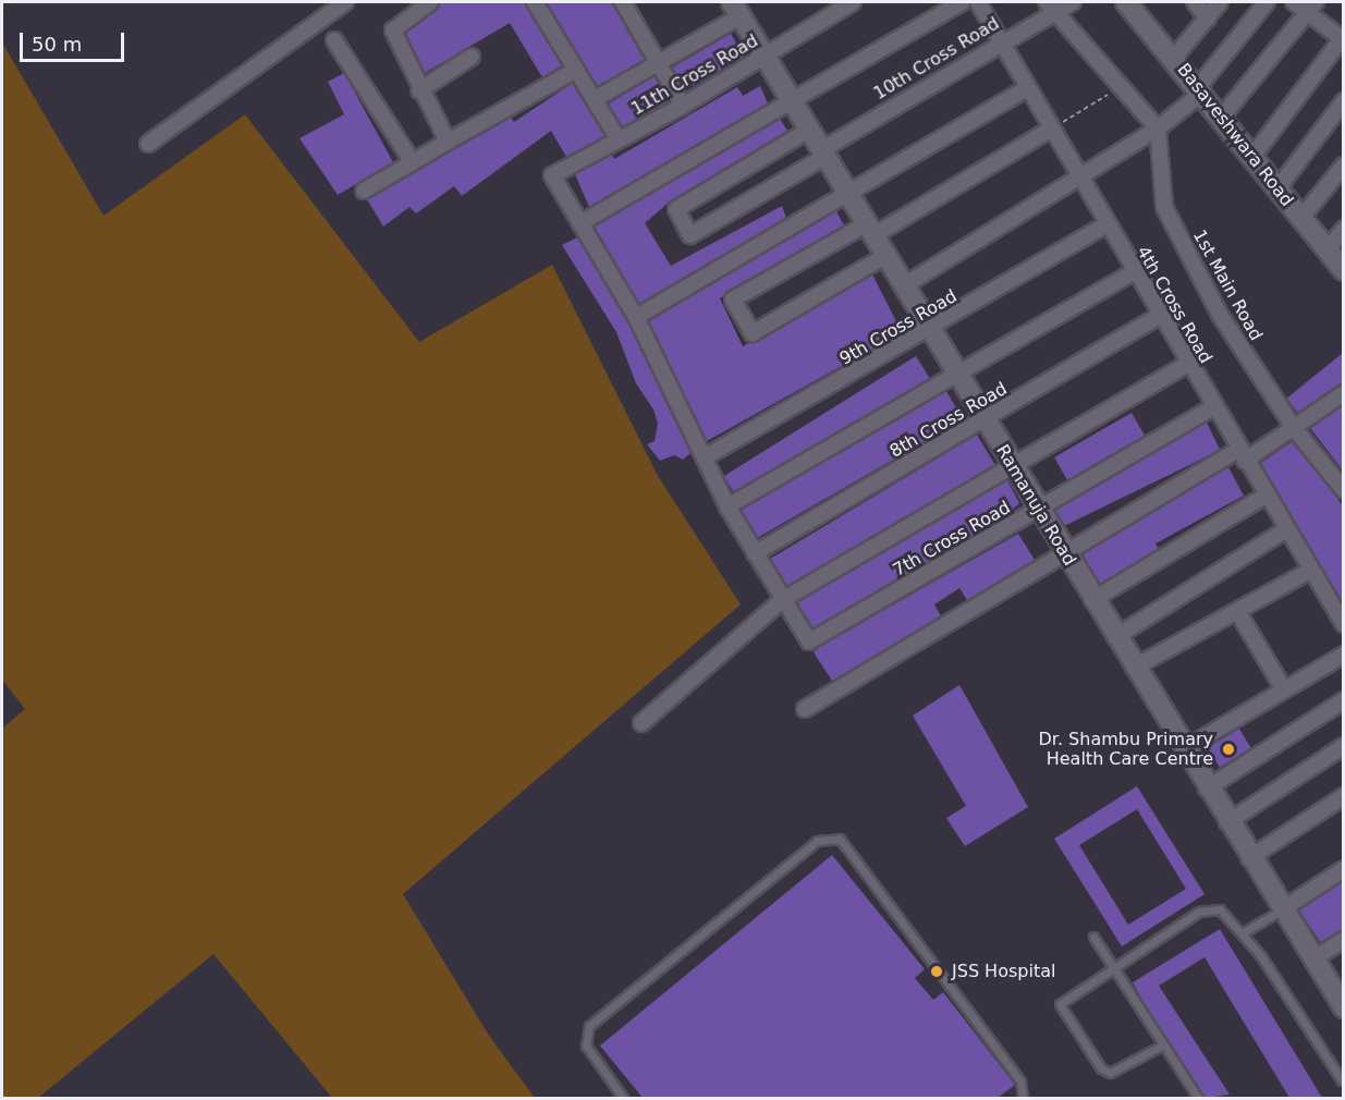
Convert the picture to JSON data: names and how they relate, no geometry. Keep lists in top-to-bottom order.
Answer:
{
  "streets": {
    "street": [
      "10th Cross Road",
      "11th Cross Road",
      "Basaveshwara Road",
      "1st Main Road",
      "4th Cross Road",
      "9th Cross Road",
      "8th Cross Road",
      "Ramanuja Road",
      "7th Cross Road"
    ]
  },
  "crossings": [
    ["10th Cross Road", "4th Cross Road"],
    ["10th Cross Road", "Ramanuja Road"],
    ["11th Cross Road", "Ramanuja Road"],
    ["4th Cross Road", "9th Cross Road"],
    ["4th Cross Road", "8th Cross Road"],
    ["4th Cross Road", "7th Cross Road"],
    ["9th Cross Road", "Ramanuja Road"],
    ["8th Cross Road", "Ramanuja Road"],
    ["Ramanuja Road", "7th Cross Road"]
  ],
  "places": ["Dr. Shambu Primary Health Care Centre", "JSS Hospital"],
  "scale_bar": "50 m"
}
